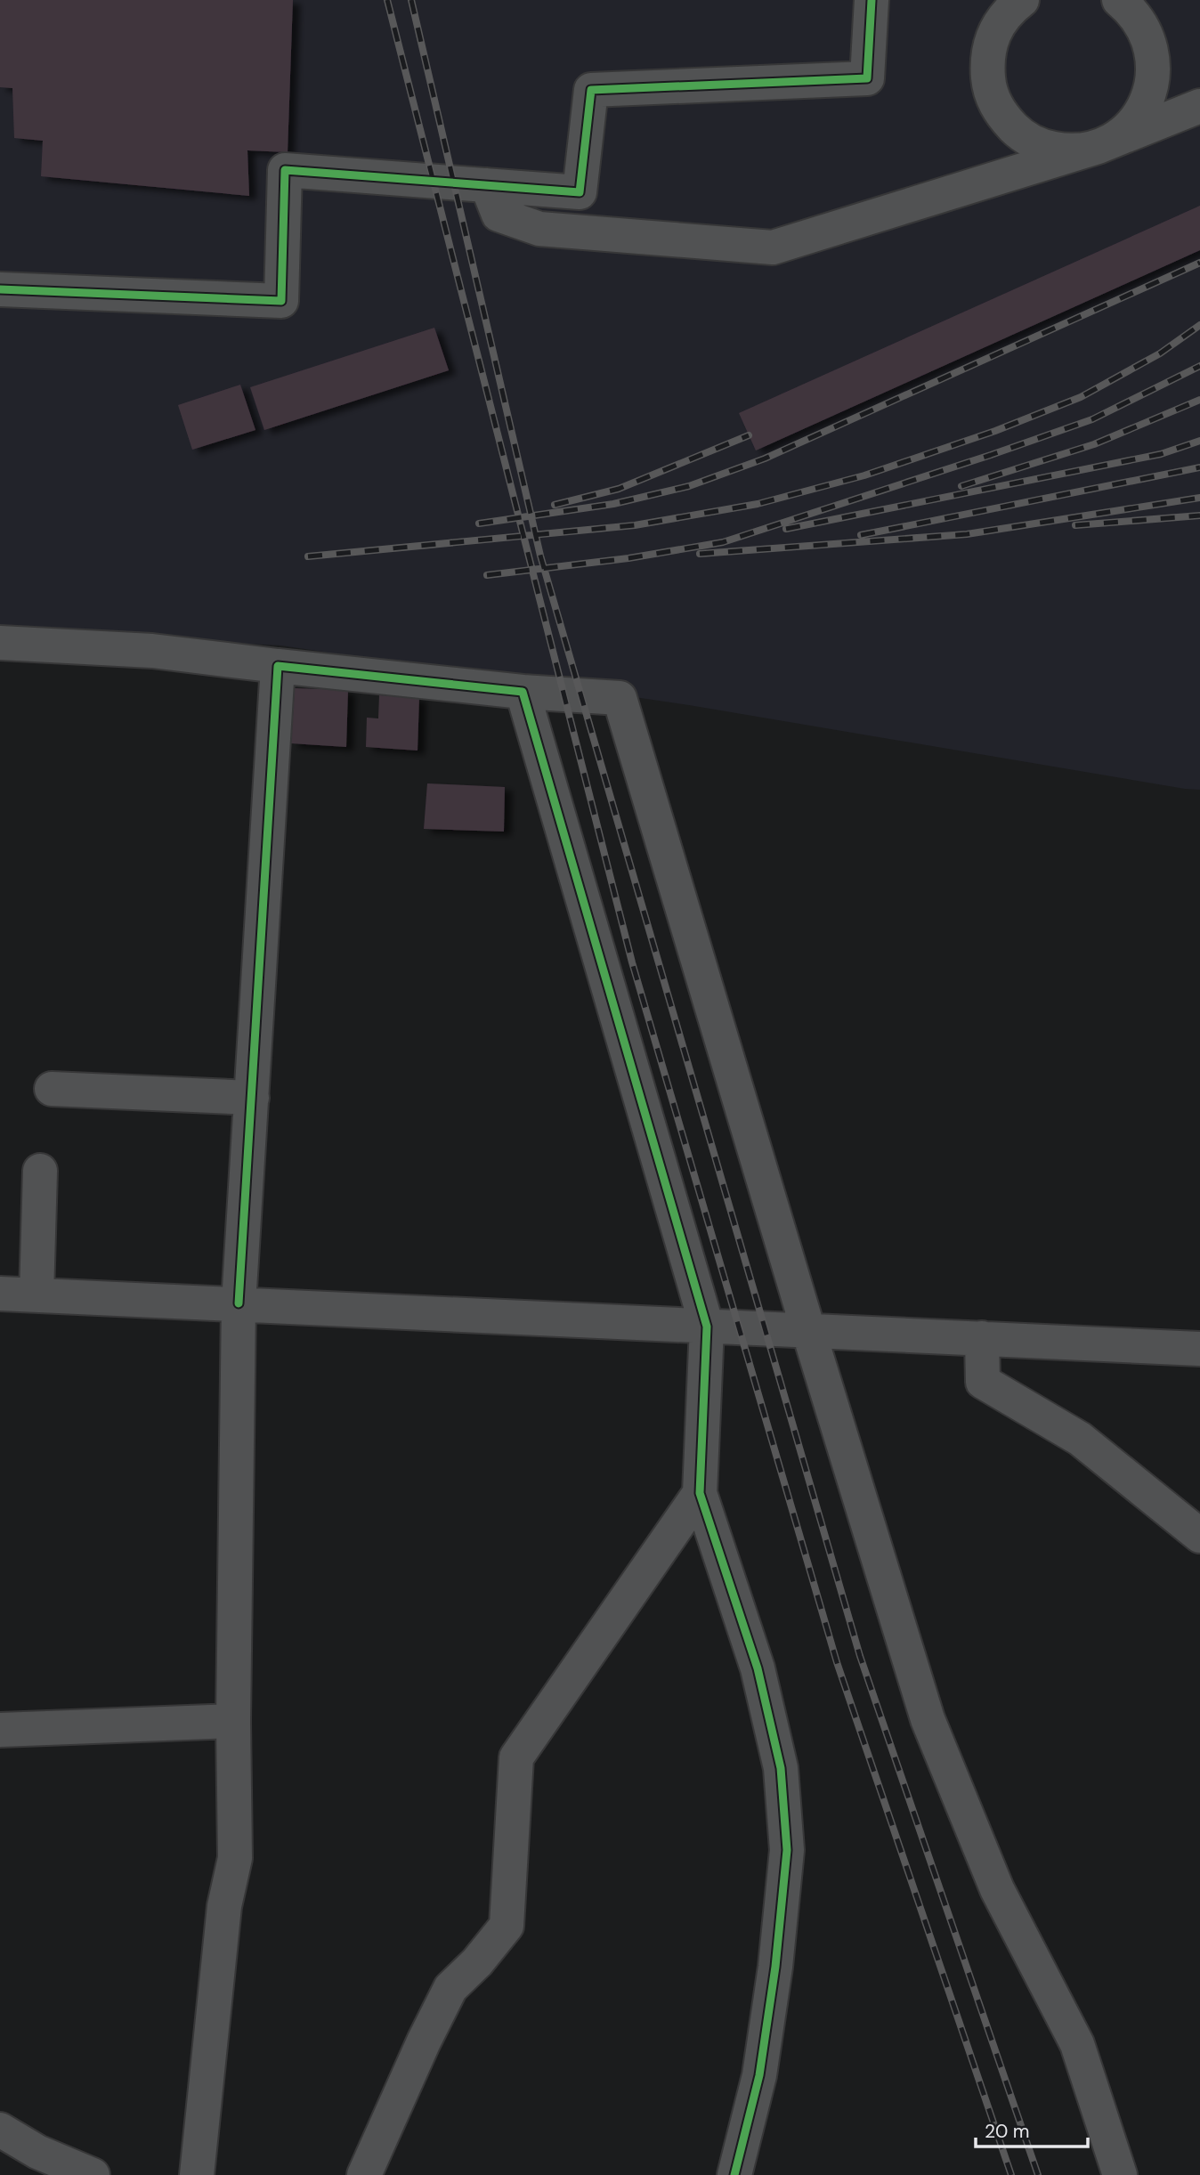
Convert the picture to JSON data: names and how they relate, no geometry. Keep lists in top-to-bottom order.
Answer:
{
  "scale_bar": "20 m"
}
